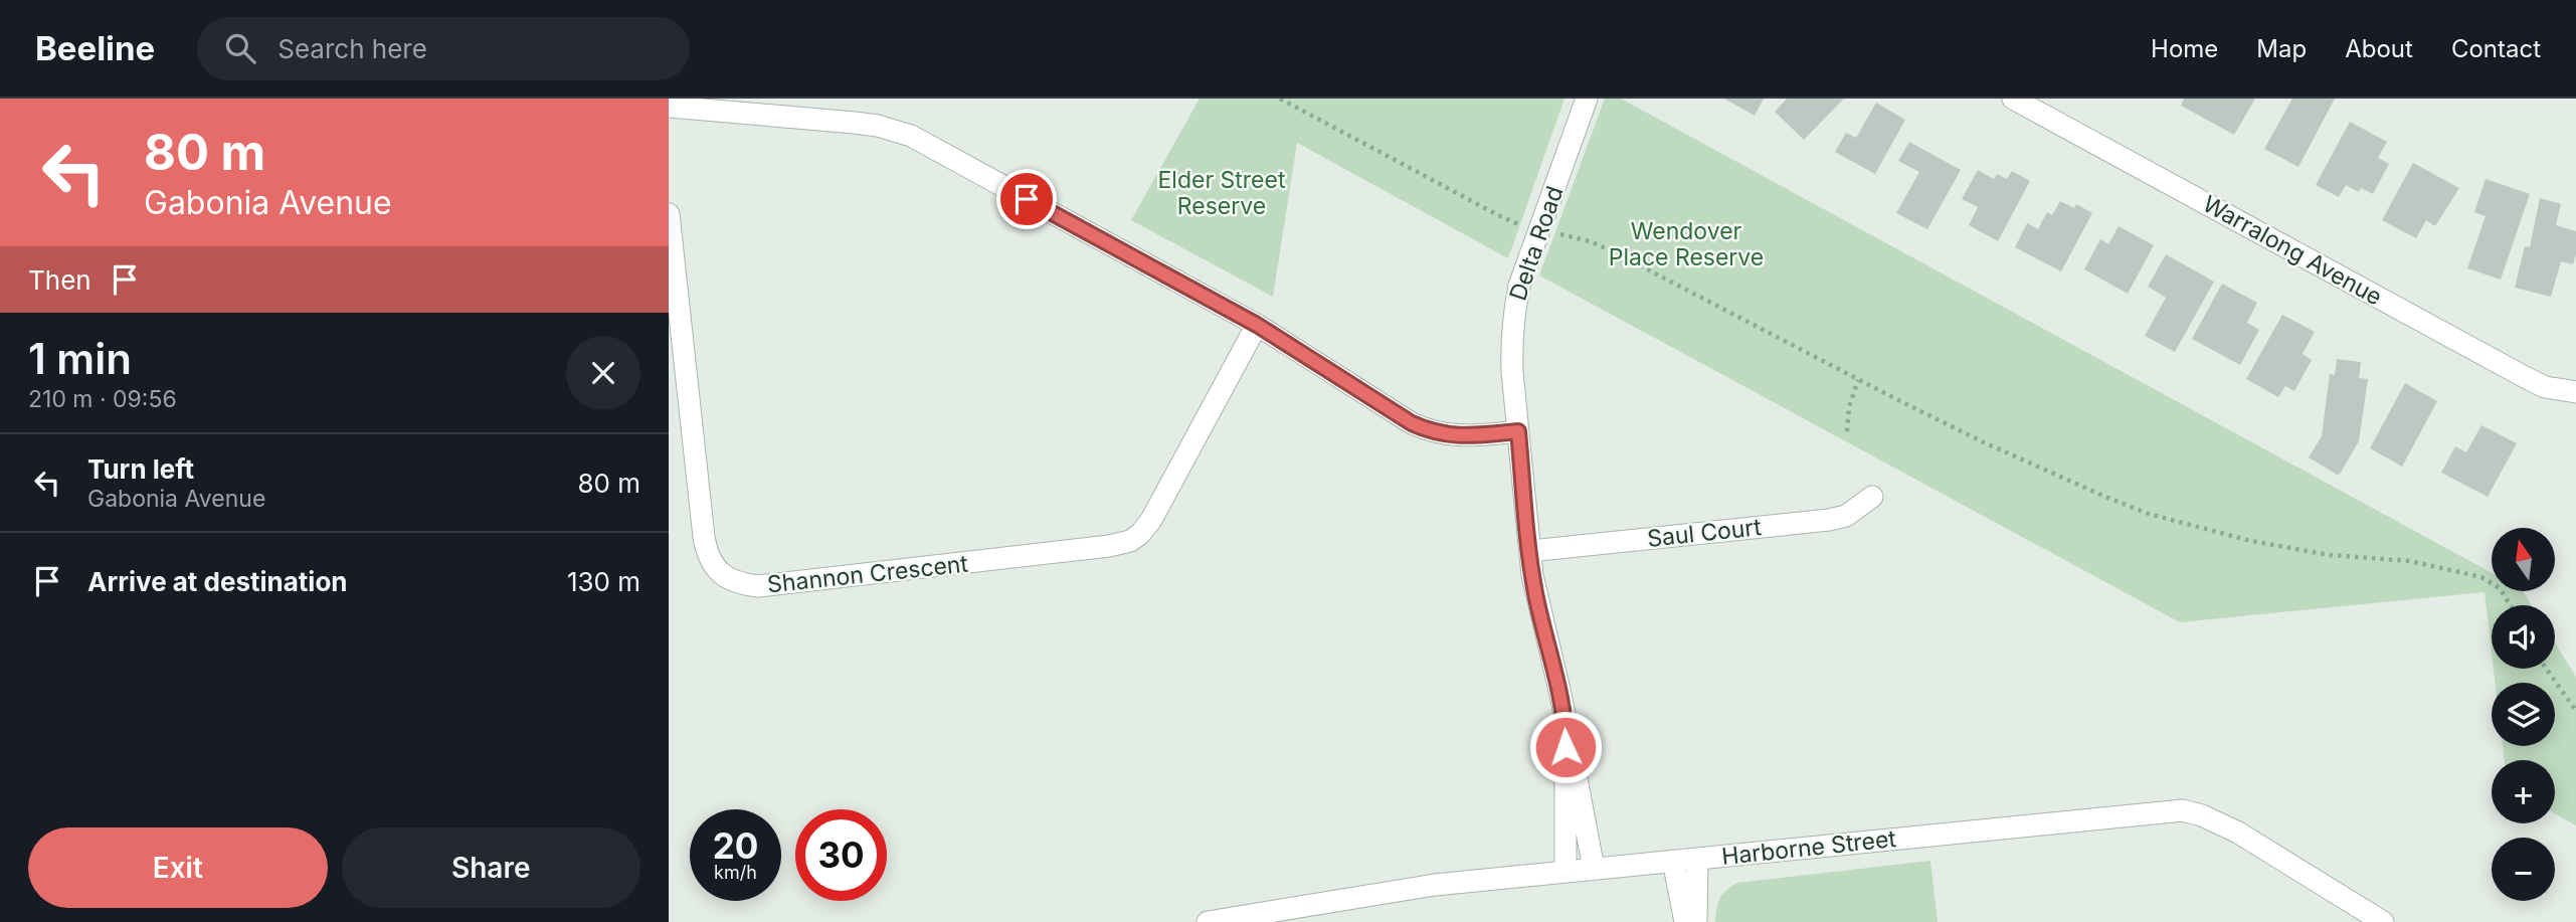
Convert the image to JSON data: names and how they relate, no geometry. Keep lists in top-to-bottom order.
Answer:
{
  "streets": {
    "street": [
      "Delta Road",
      "Warralong Avenue",
      "Saul Court",
      "Shannon Crescent",
      "Harborne Street"
    ]
  },
  "crossings": [
    ["Delta Road", "Saul Court"],
    ["Delta Road", "Harborne Street"]
  ],
  "parks": ["Elder Street Reserve", "Wendover Place Reserve"],
  "north": "top",
  "page": {
    "header": "Beeline",
    "search": "Search here",
    "nav": [
      "Home",
      "Map",
      "About",
      "Contact"
    ],
    "turn": ["80 m", "Gabonia Avenue"],
    "then": "Then",
    "heading": ["1 min", "210 m · 09:56"],
    "list": [
      {
        "name": "Turn left",
        "note": "Gabonia Avenue",
        "value": "80 m"
      },
      {
        "name": "Arrive at destination",
        "value": "130 m"
      }
    ],
    "map_buttons": ["+", "−"],
    "speed": "20 km/h",
    "limit": "30",
    "buttons": ["Exit", "Share"]
  }
}
